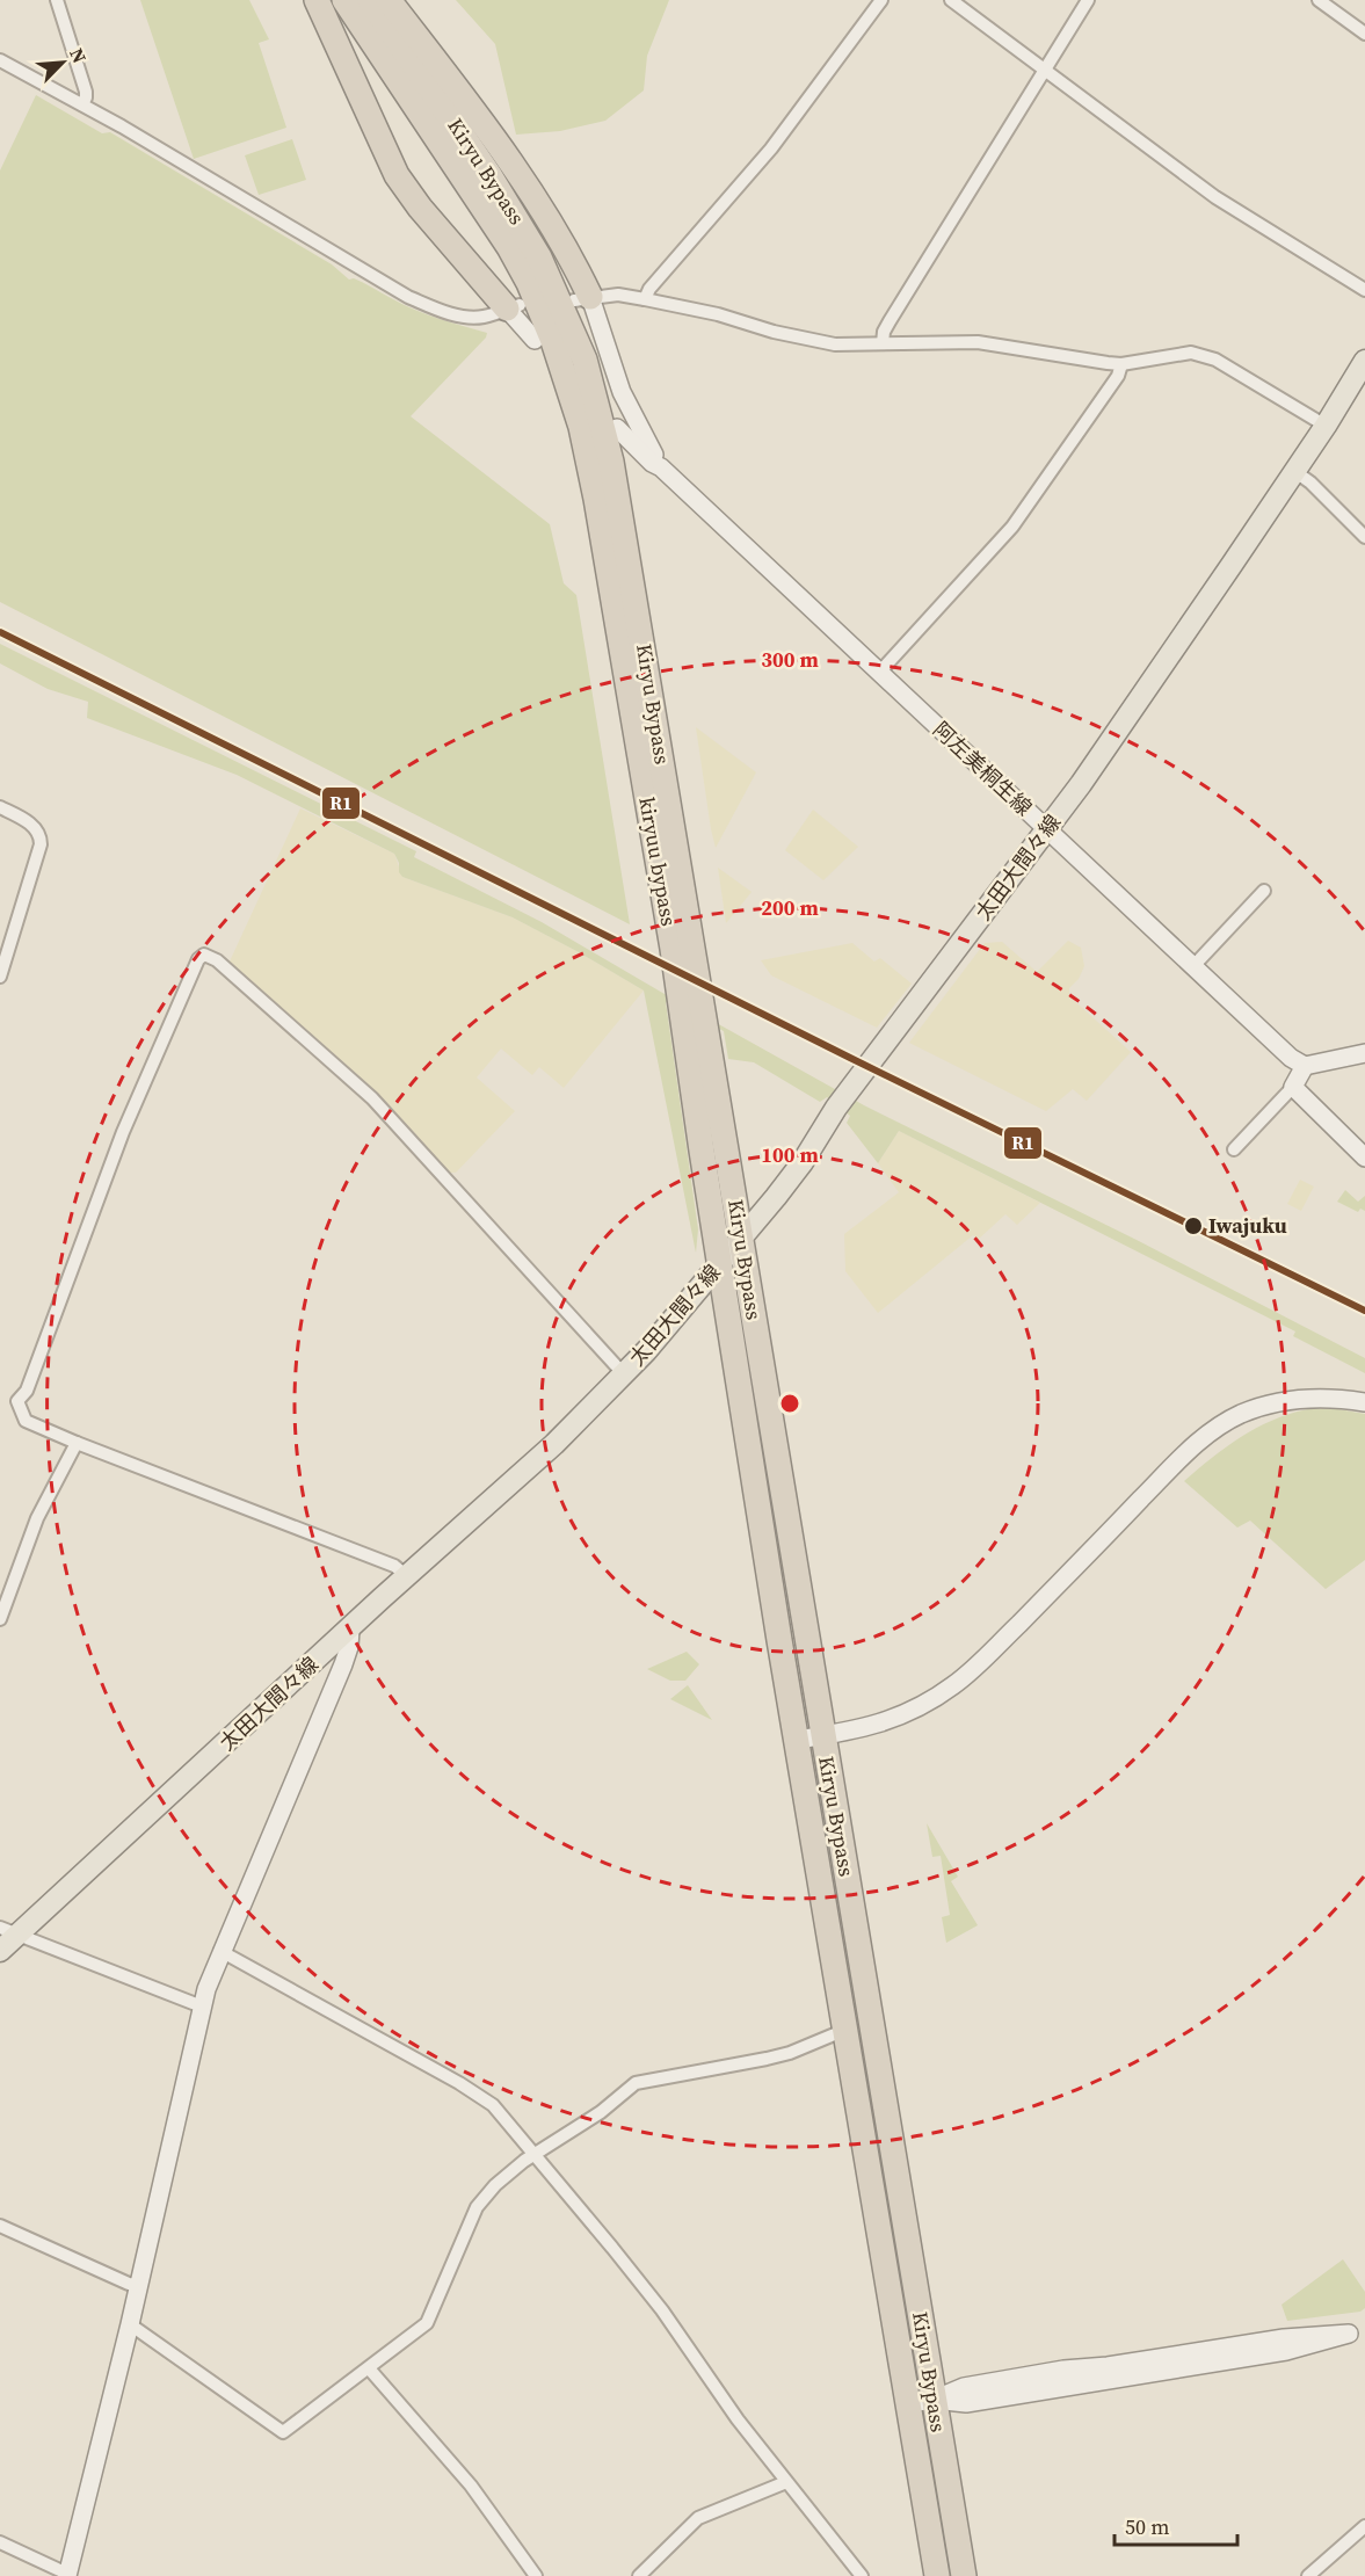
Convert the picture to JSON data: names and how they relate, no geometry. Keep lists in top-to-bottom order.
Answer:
{
  "streets": {
    "highway": ["Kiryu Bypass", "kiryuu bypass"],
    "main road": ["太田大間々線"],
    "street": ["阿左美桐生線"]
  },
  "crossings": [
    ["Kiryu Bypass", "kiryuu bypass"],
    ["Kiryu Bypass", "太田大間々線"],
    ["阿左美桐生線", "太田大間々線"]
  ],
  "places": ["Iwajuku"],
  "lines": ["transit line R1"],
  "scale_bar": "50 m",
  "north": "top right",
  "rings": ["300 m", "200 m", "100 m"]
}
